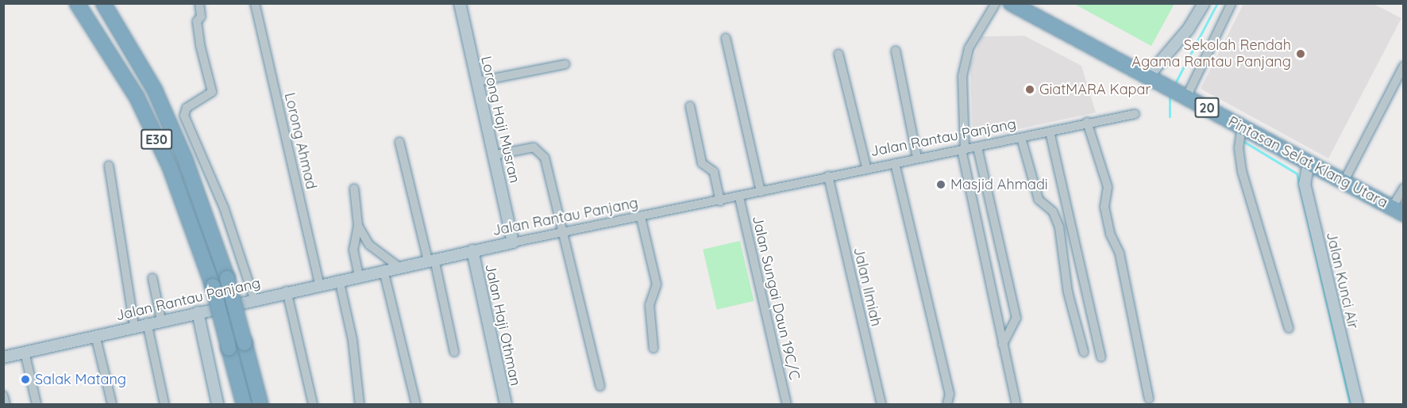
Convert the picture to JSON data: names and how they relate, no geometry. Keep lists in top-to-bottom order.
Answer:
{
  "streets": {
    "highway": ["20", "E30", "Pintasan Selat Klang Utara"],
    "street": [
      "Lorong Haji Musran",
      "Jalan Rantau Panjang",
      "Lorong Ahmad",
      "Jalan Kunci Air",
      "Jalan Ilmiah",
      "Jalan Sungai Daun 19C/C",
      "Jalan Haji Othman"
    ]
  },
  "crossings": [
    ["Lorong Haji Musran", "Jalan Rantau Panjang"],
    ["Jalan Rantau Panjang", "Lorong Ahmad"],
    ["Jalan Rantau Panjang", "Jalan Ilmiah"],
    ["Jalan Rantau Panjang", "Jalan Sungai Daun 19C/C"],
    ["Jalan Rantau Panjang", "Jalan Haji Othman"],
    ["Pintasan Selat Klang Utara", "Jalan Kunci Air"]
  ],
  "places": [
    "Sekolah Rendah Agama Rantau Panjang",
    "GiatMARA Kapar",
    "Masjid Ahmadi",
    "Salak Matang"
  ]
}
